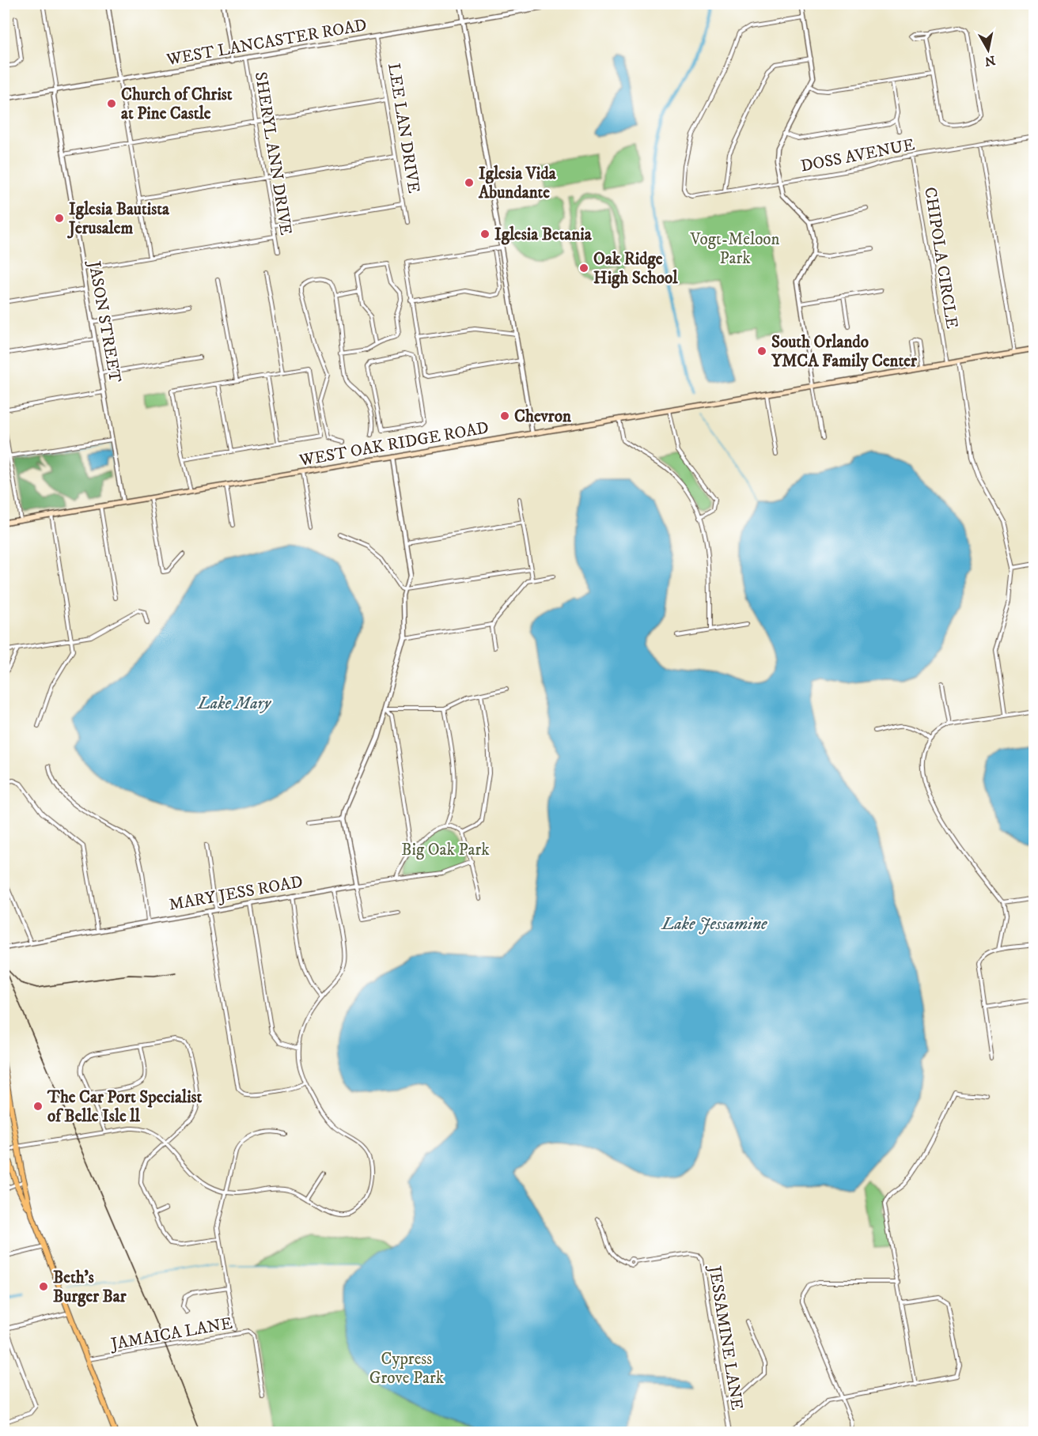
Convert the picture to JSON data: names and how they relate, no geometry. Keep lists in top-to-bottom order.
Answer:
{
  "streets": {
    "main road": ["WEST OAK RIDGE ROAD"],
    "street": [
      "WEST LANCASTER ROAD",
      "LEE LAN DRIVE",
      "SHERYL ANN DRIVE",
      "DOSS AVENUE",
      "CHIPOLA CIRCLE",
      "JASON STREET",
      "MARY JESS ROAD",
      "JAMAICA LANE",
      "JESSAMINE LANE"
    ]
  },
  "crossings": [
    ["WEST LANCASTER ROAD", "LEE LAN DRIVE"],
    ["WEST LANCASTER ROAD", "SHERYL ANN DRIVE"],
    ["WEST LANCASTER ROAD", "JASON STREET"],
    ["DOSS AVENUE", "CHIPOLA CIRCLE"],
    ["CHIPOLA CIRCLE", "WEST OAK RIDGE ROAD"],
    ["JASON STREET", "WEST OAK RIDGE ROAD"]
  ],
  "water": ["Lake Mary", "Lake Jessamine"],
  "parks": ["Vogt-Meloon Park", "Big Oak Park", "Cypress Grove Park"],
  "places": [
    "Church of Christ at Pine Castle",
    "Iglesia Vida Abundante",
    "Iglesia Bautista Jerusalem",
    "Iglesia Betania",
    "Oak Ridge High School",
    "South Orlando YMCA Family Center",
    "Chevron",
    "The Car Port Specialist of Belle Isle ll",
    "Beth's Burger Bar"
  ],
  "north": "bottom"
}
